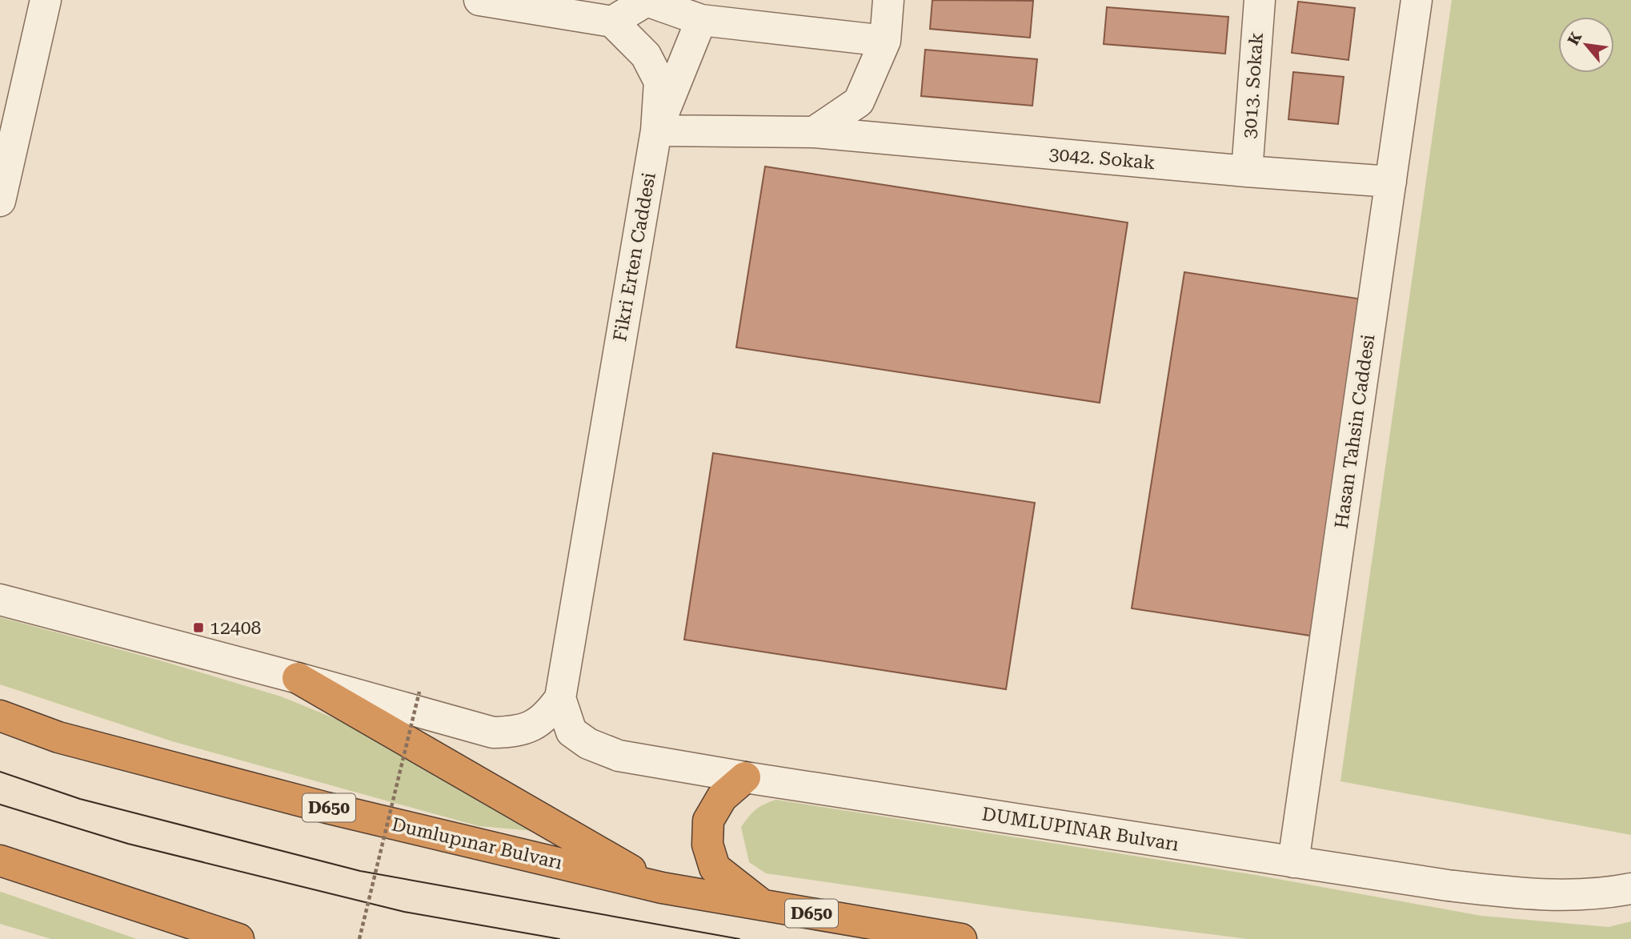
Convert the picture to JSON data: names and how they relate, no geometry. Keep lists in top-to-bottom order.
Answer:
{
  "streets": {
    "highway": ["D650", "Dumlupınar Bulvarı"],
    "street": [
      "3013. Sokak",
      "3042. Sokak",
      "Fikri Erten Caddesi",
      "Hasan Tahsin Caddesi",
      "DUMLUPINAR Bulvarı"
    ]
  },
  "crossings": [
    ["3013. Sokak", "3042. Sokak"],
    ["3042. Sokak", "Hasan Tahsin Caddesi"],
    ["Fikri Erten Caddesi", "DUMLUPINAR Bulvarı"],
    ["Hasan Tahsin Caddesi", "DUMLUPINAR Bulvarı"]
  ],
  "places": {
    "transit": ["12408"]
  },
  "north": "top left"
}
